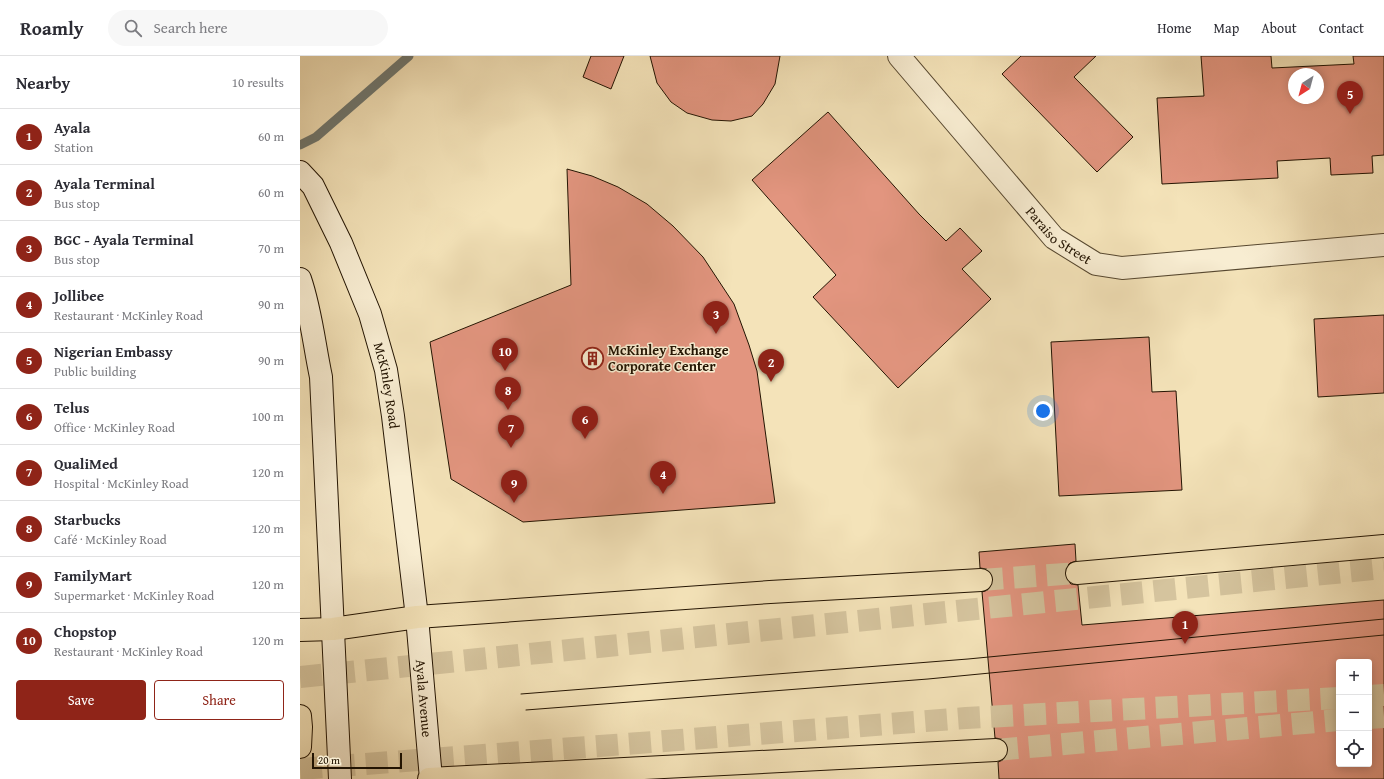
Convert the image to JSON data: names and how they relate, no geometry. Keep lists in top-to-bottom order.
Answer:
{
  "streets": {
    "main road": ["Paraiso Street", "McKinley Road", "Ayala Avenue"]
  },
  "crossings": [
    ["McKinley Road", "Ayala Avenue"]
  ],
  "places": {
    "building": ["McKinley Exchange Corporate Center"]
  },
  "scale_bar": "20 m",
  "north": "bottom left",
  "page": {
    "header": "Roamly",
    "search": "Search here",
    "nav": [
      "Home",
      "Map",
      "About",
      "Contact"
    ],
    "heading": ["Nearby", "10 results"],
    "pins": [
      "5",
      "3",
      "10",
      "2",
      "8",
      "6",
      "7",
      "4",
      "9",
      "1"
    ],
    "list": [
      {
        "mark": "1",
        "name": "Ayala",
        "note": "Station",
        "value": "60 m"
      },
      {
        "mark": "2",
        "name": "Ayala Terminal",
        "note": "Bus stop",
        "value": "60 m"
      },
      {
        "mark": "3",
        "name": "BGC - Ayala Terminal",
        "note": "Bus stop",
        "value": "70 m"
      },
      {
        "mark": "4",
        "name": "Jollibee",
        "note": "Restaurant · McKinley Road",
        "value": "90 m"
      },
      {
        "mark": "5",
        "name": "Nigerian Embassy",
        "note": "Public building",
        "value": "90 m"
      },
      {
        "mark": "6",
        "name": "Telus",
        "note": "Office · McKinley Road",
        "value": "100 m"
      },
      {
        "mark": "7",
        "name": "QualiMed",
        "note": "Hospital · McKinley Road",
        "value": "120 m"
      },
      {
        "mark": "8",
        "name": "Starbucks",
        "note": "Café · McKinley Road",
        "value": "120 m"
      },
      {
        "mark": "9",
        "name": "FamilyMart",
        "note": "Supermarket · McKinley Road",
        "value": "120 m"
      },
      {
        "mark": "10",
        "name": "Chopstop",
        "note": "Restaurant · McKinley Road",
        "value": "120 m"
      }
    ],
    "map_buttons": ["+", "−"],
    "buttons": ["Save", "Share"],
    "scale": "20 m"
  }
}
